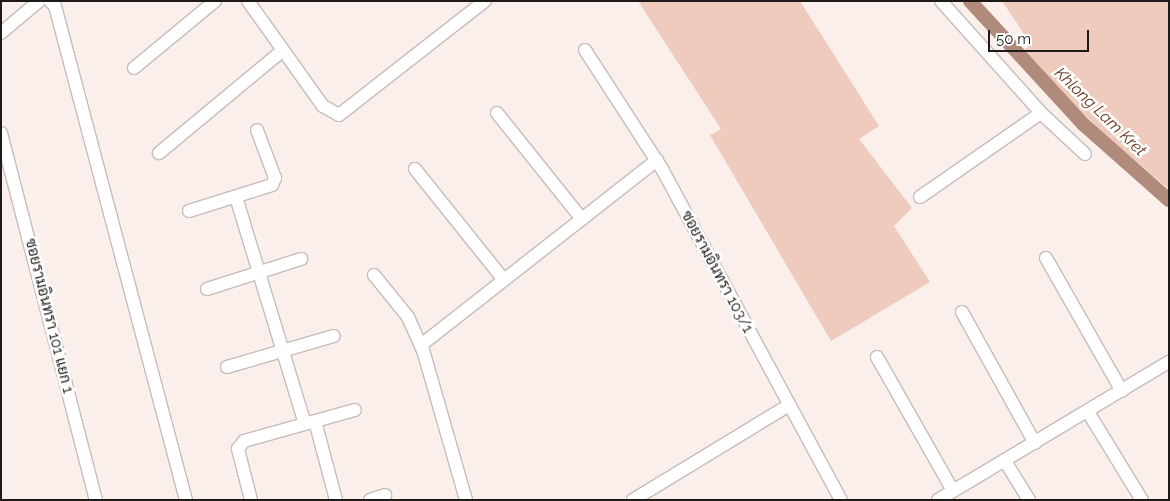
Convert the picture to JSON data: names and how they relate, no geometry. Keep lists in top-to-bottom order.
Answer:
{
  "streets": {
    "street": ["ซอยรามอินทรา 103/1", "ซอยรามอินทรา 101 แยก 1"]
  },
  "water": ["Khlong Lam Kret"],
  "scale_bar": "50 m"
}
